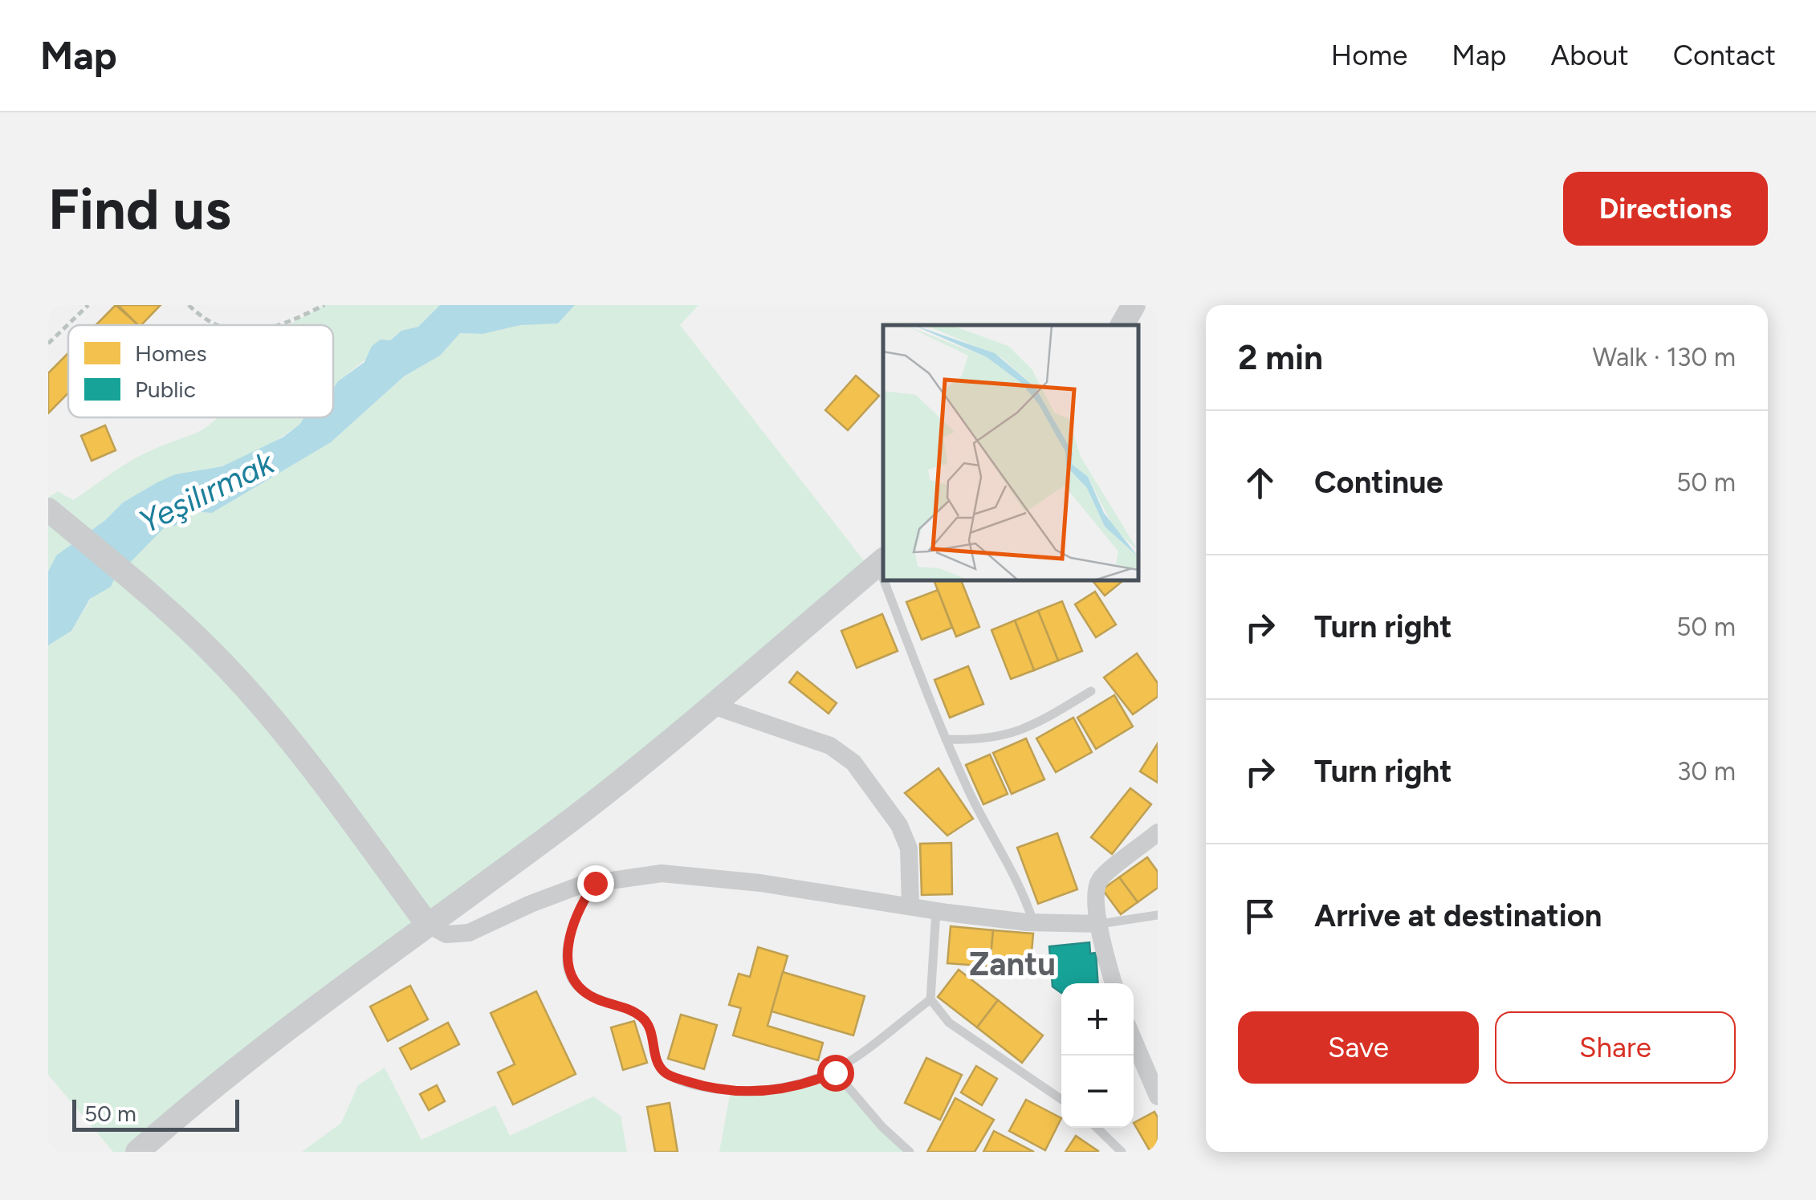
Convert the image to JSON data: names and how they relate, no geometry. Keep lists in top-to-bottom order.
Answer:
{
  "districts": ["Zantu"],
  "water": ["Yeşilırmak"],
  "legend": ["Homes", "Public"],
  "scale_bar": "50 m",
  "page": {
    "header": "Map",
    "nav": [
      "Home",
      "Map",
      "About",
      "Contact"
    ],
    "buttons": [
      "Directions",
      ["Save", "Share"]
    ],
    "title": "Find us",
    "heading": ["2 min", "Walk · 130 m"],
    "list": [
      ["Continue", "50 m"],
      ["Turn right", "50 m"],
      ["Turn right", "30 m"],
      "Arrive at destination"
    ],
    "map_buttons": ["+", "−"],
    "scale": "50 m"
  }
}
